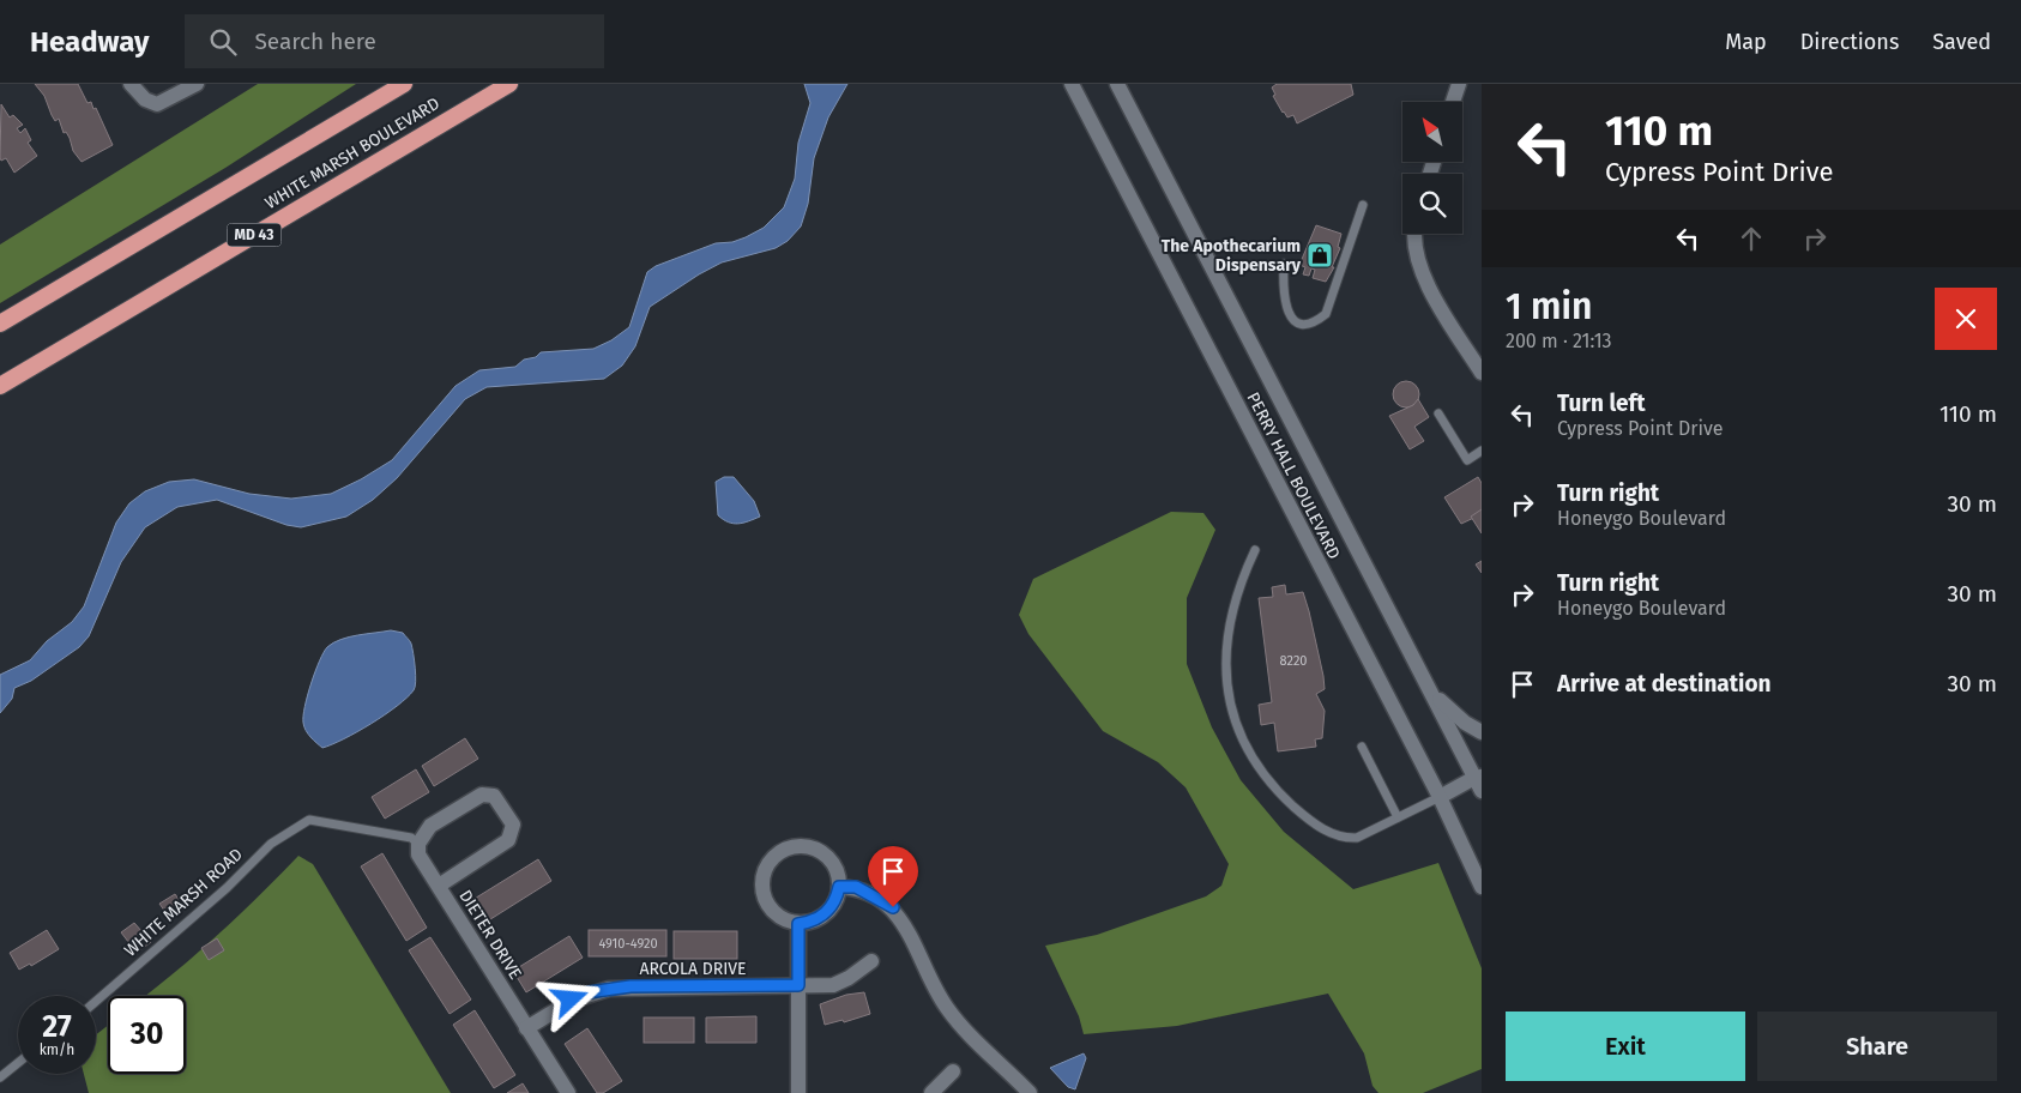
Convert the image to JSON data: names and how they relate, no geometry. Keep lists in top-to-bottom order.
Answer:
{
  "streets": {
    "highway": ["WHITE MARSH BOULEVARD", "MD 43"],
    "street": ["PERRY HALL BOULEVARD", "DIETER DRIVE", "ARCOLA DRIVE"],
    "lane": ["WHITE MARSH ROAD"]
  },
  "crossings": [
    ["WHITE MARSH ROAD", "DIETER DRIVE"],
    ["DIETER DRIVE", "ARCOLA DRIVE"]
  ],
  "places": {
    "shop": ["The Apothecarium Dispensary"]
  },
  "house_numbers": ["8220", "4910-4920"],
  "north": "top left",
  "page": {
    "header": "Headway",
    "search": "Search here",
    "nav": ["Map", "Directions", "Saved"],
    "turn": ["110 m", "Cypress Point Drive"],
    "heading": ["1 min", "200 m · 21:13"],
    "list": [
      {
        "name": "Turn left",
        "note": "Cypress Point Drive",
        "value": "110 m"
      },
      {
        "name": "Turn right",
        "note": "Honeygo Boulevard",
        "value": "30 m"
      },
      {
        "name": "Turn right",
        "note": "Honeygo Boulevard",
        "value": "30 m"
      },
      {
        "name": "Arrive at destination",
        "value": "30 m"
      }
    ],
    "speed": "27 km/h",
    "limit": "30",
    "buttons": ["Exit", "Share"]
  }
}
